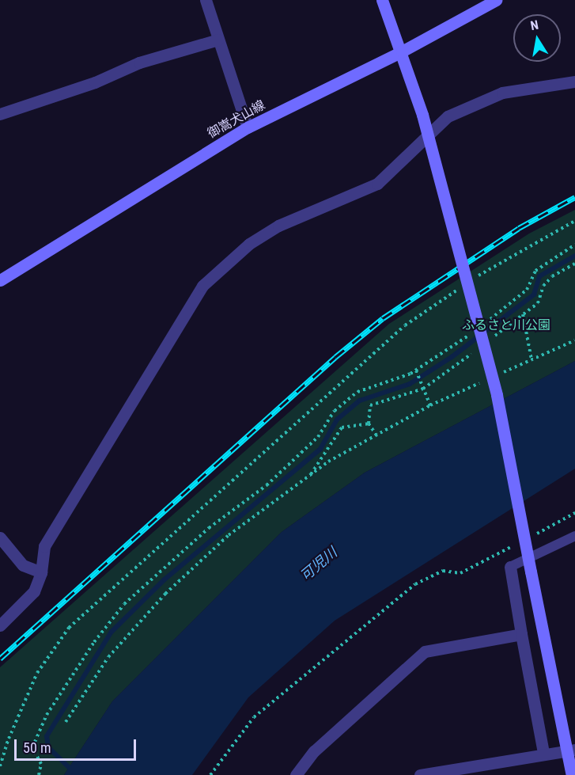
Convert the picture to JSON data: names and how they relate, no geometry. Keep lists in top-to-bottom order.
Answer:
{
  "streets": {
    "street": ["御嵩犬山線"]
  },
  "water": ["可児川"],
  "parks": ["ふるさと川公園"],
  "scale_bar": "50 m",
  "north": "top"
}
